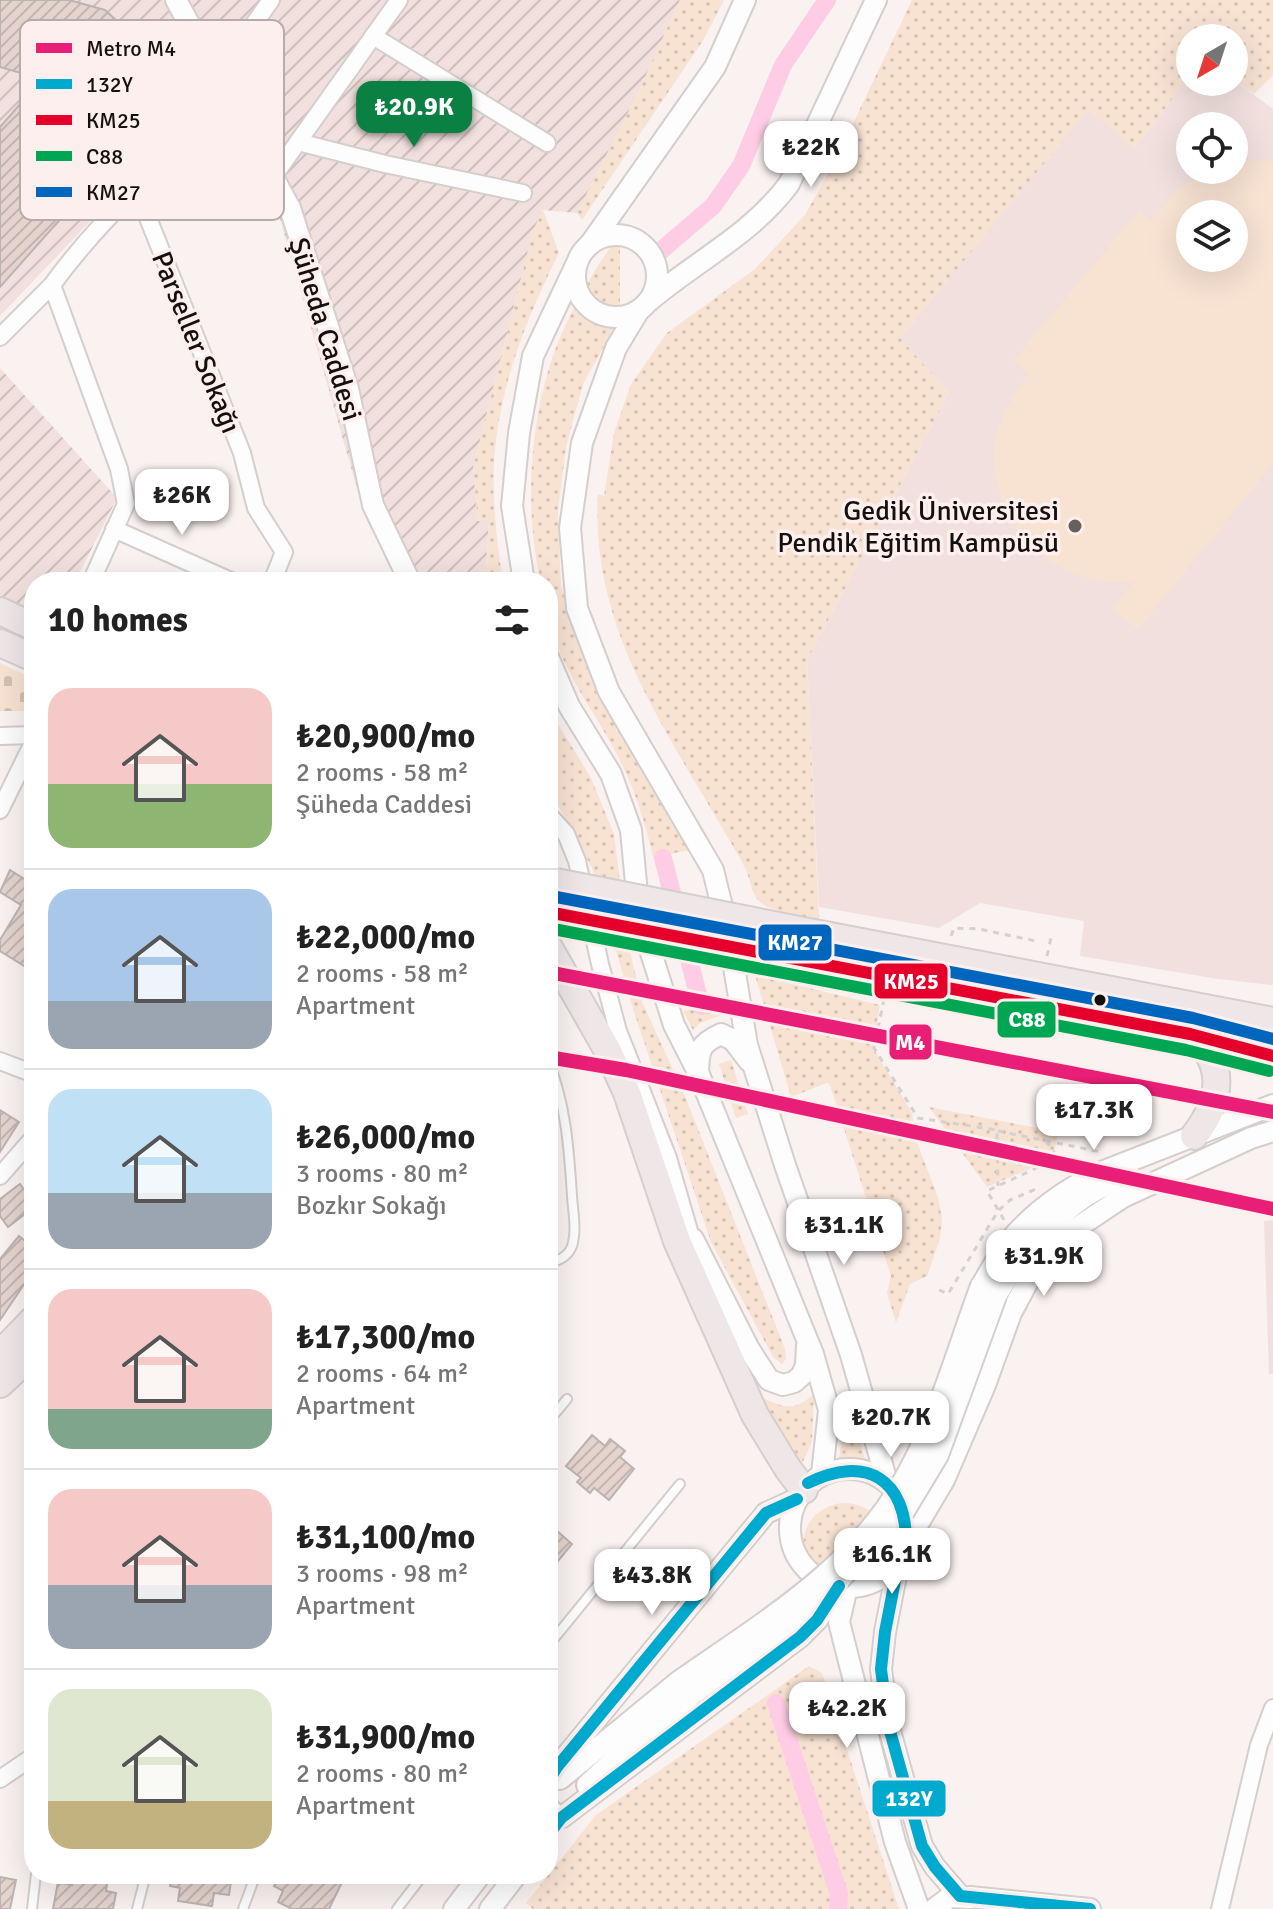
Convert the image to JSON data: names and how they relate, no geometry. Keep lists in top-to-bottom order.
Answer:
{
  "streets": {
    "street": ["Şüheda Caddesi", "Parseller Sokağı"]
  },
  "places": ["Gedik Üniversitesi Pendik Eğitim Kampüsü"],
  "lines": [
    "transit line KM27",
    "transit line KM25",
    "transit line C88",
    "metro line M4",
    "transit line 132Y"
  ],
  "legend": [
    "Metro M4",
    "132Y",
    "KM25",
    "C88",
    "KM27"
  ],
  "north": "bottom left",
  "page": {
    "price": [
      "₺20.9K",
      "₺22K",
      "₺26K",
      "₺17.3K",
      "₺31.1K",
      "₺31.9K",
      "₺20.7K",
      "₺16.1K",
      "₺43.8K",
      "₺42.2K"
    ],
    "heading": "10 homes",
    "list": [
      {
        "name": "₺20,900/mo",
        "note": "2 rooms · 58 m² · Şüheda Caddesi"
      },
      {
        "name": "₺22,000/mo",
        "note": "2 rooms · 58 m² · Apartment"
      },
      {
        "name": "₺26,000/mo",
        "note": "3 rooms · 80 m² · Bozkır Sokağı"
      },
      {
        "name": "₺17,300/mo",
        "note": "2 rooms · 64 m² · Apartment"
      },
      {
        "name": "₺31,100/mo",
        "note": "3 rooms · 98 m² · Apartment"
      },
      {
        "name": "₺31,900/mo",
        "note": "2 rooms · 80 m² · Apartment"
      }
    ]
  }
}
